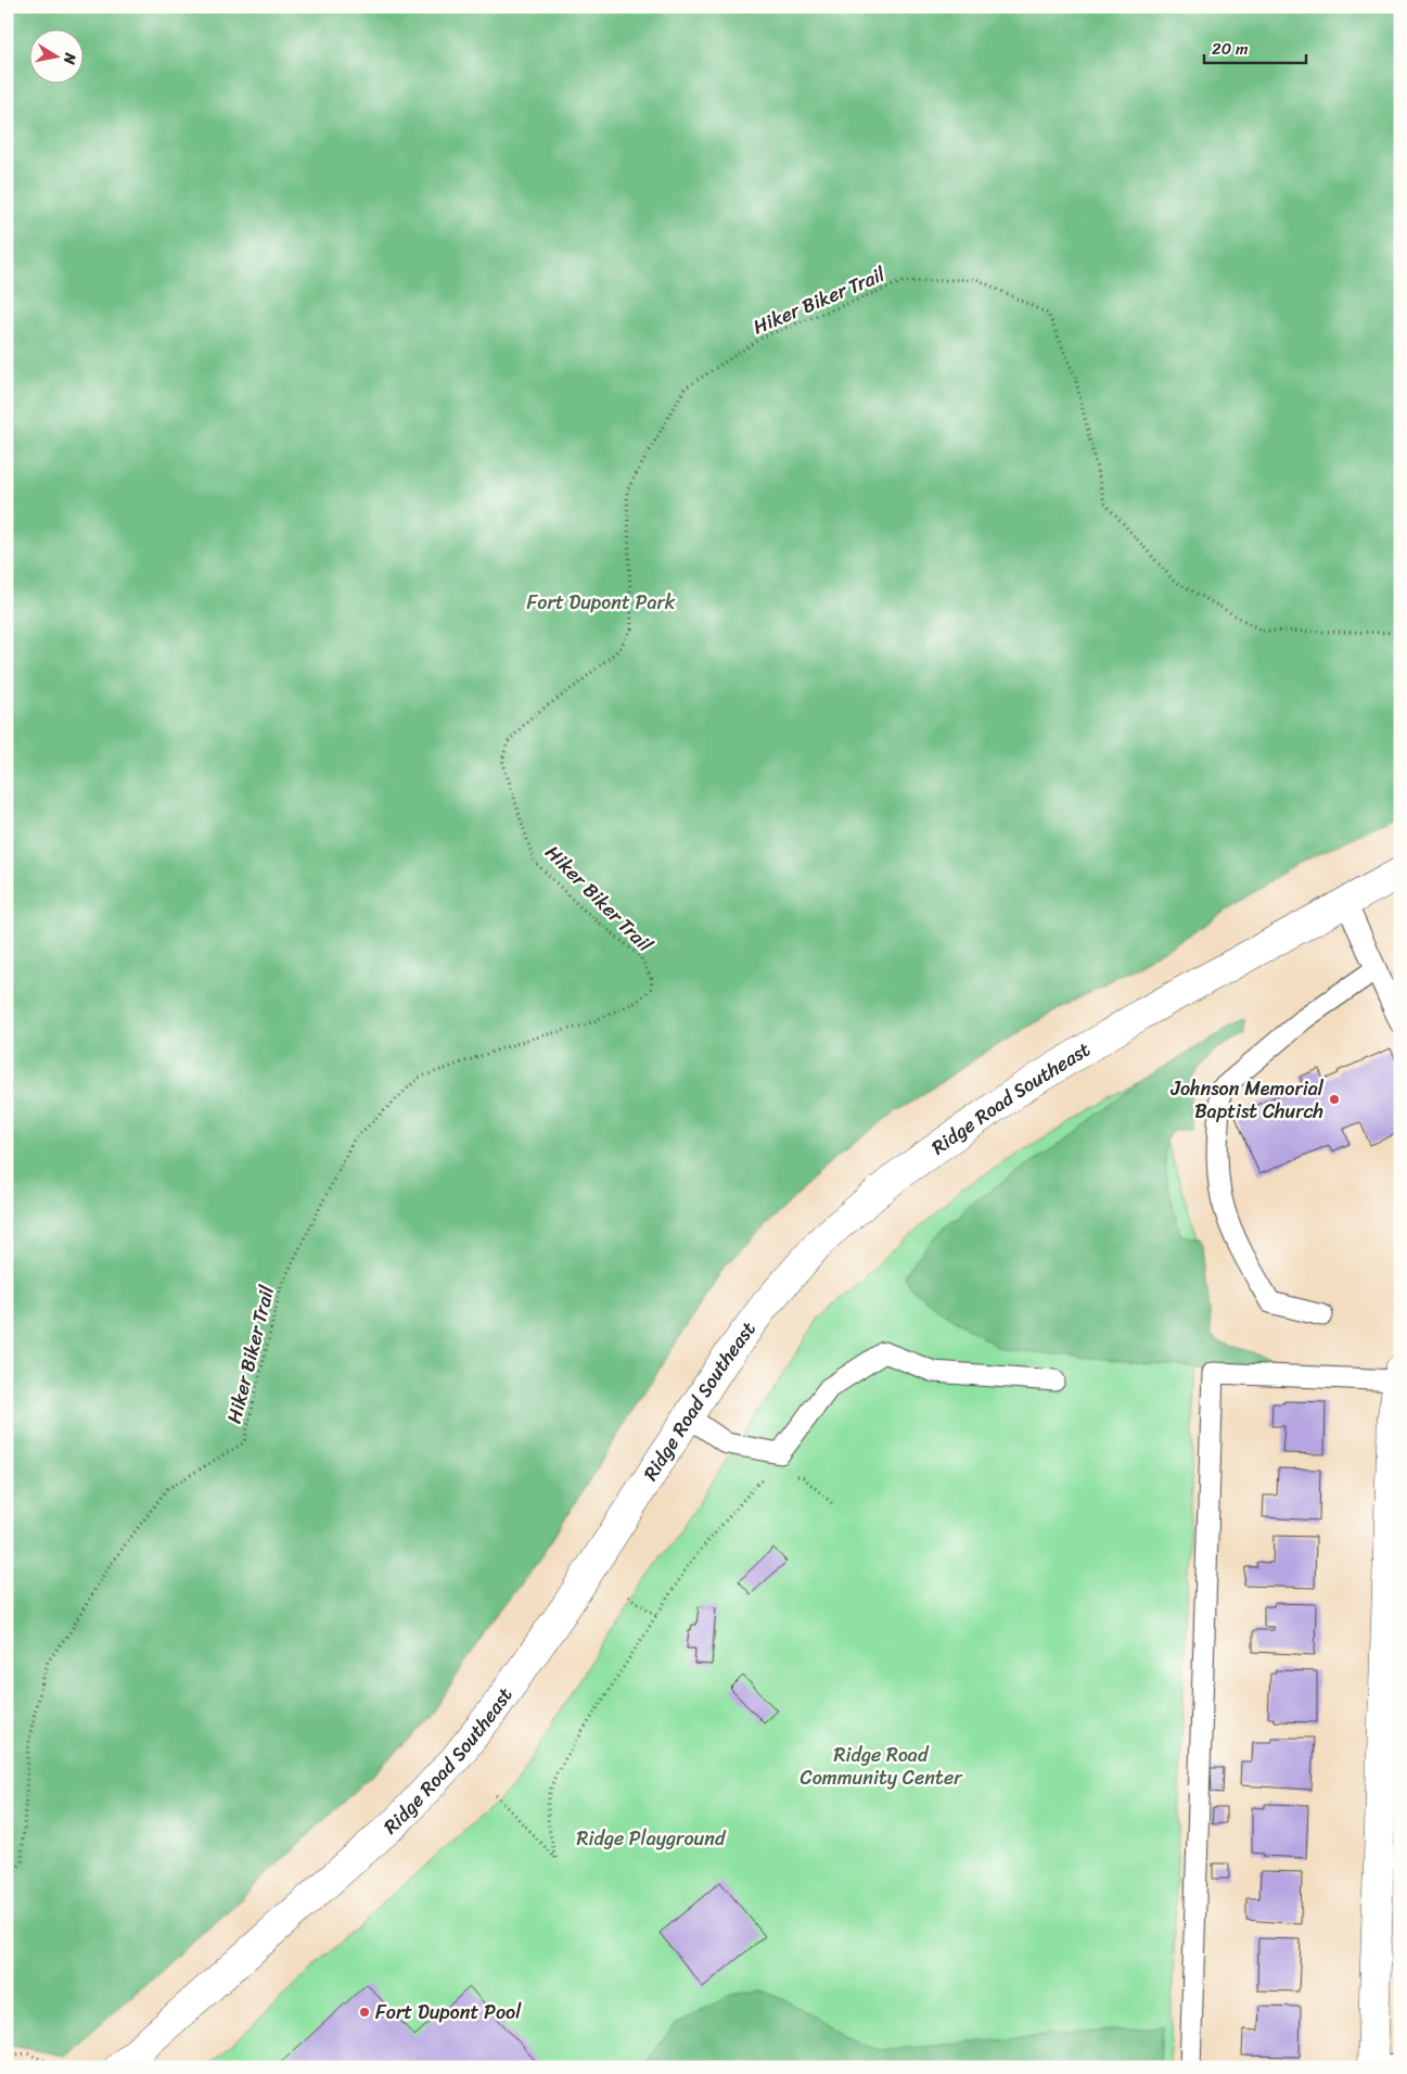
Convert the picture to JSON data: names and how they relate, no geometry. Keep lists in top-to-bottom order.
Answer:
{
  "streets": {
    "main road": ["Ridge Road Southeast"],
    "path": ["Hiker Biker Trail"]
  },
  "parks": ["Fort Dupont Park", "Ridge Road Community Center", "Ridge Playground"],
  "places": ["Johnson Memorial Baptist Church", "Fort Dupont Pool"],
  "scale_bar": "20 m",
  "north": "right"
}
